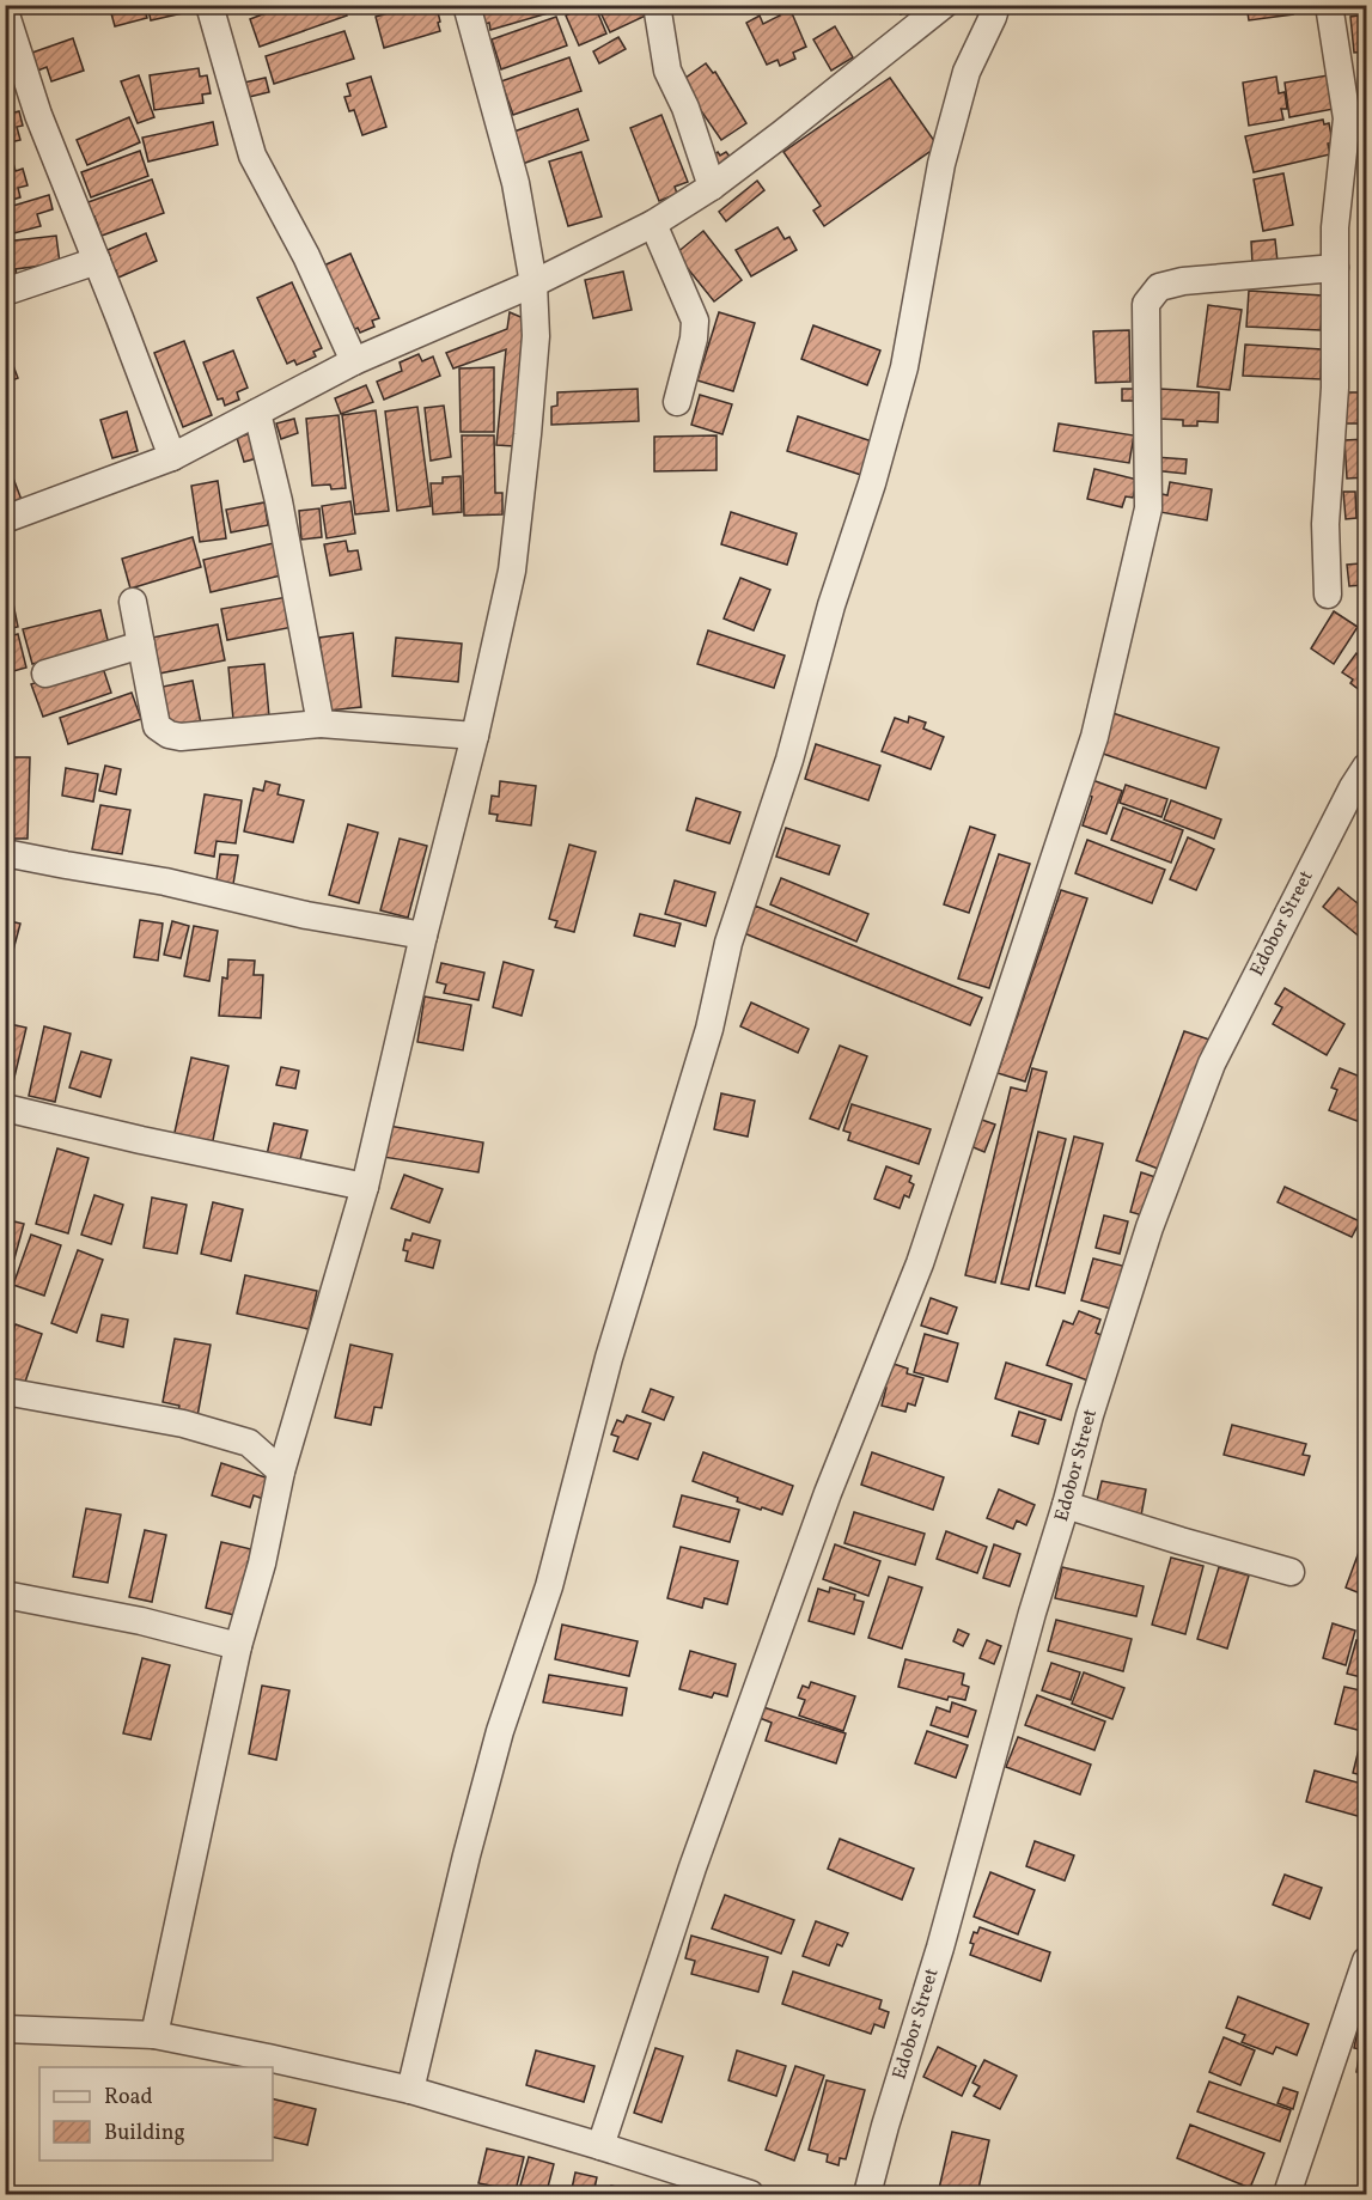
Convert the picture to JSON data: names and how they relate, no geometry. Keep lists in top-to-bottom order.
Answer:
{
  "streets": {
    "street": ["Edobor Street"]
  },
  "legend": ["Road", "Building"]
}
